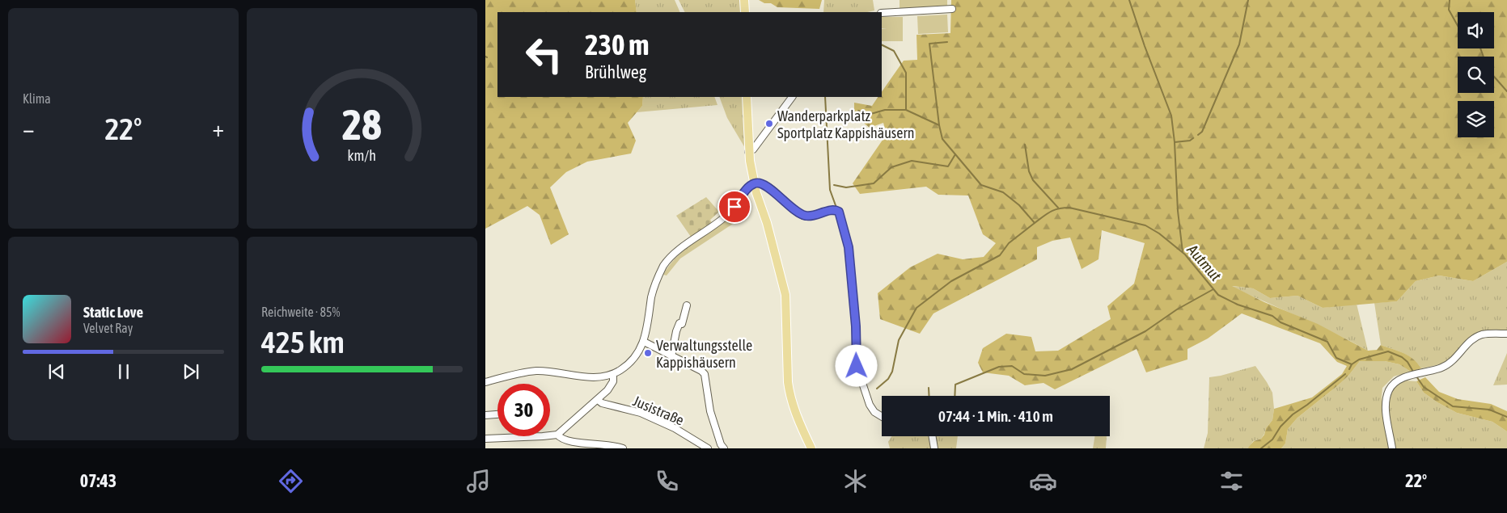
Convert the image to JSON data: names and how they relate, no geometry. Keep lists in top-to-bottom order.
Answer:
{
  "streets": {
    "street": ["Jusistraße"]
  },
  "water": ["Autmut"],
  "places": ["Wanderparkplatz Sportplatz Kappishäusern", "Verwaltungsstelle Kappishäusern"],
  "page": {
    "tile": [
      "Klima",
      ["Reichweite · 85%", "425 km"]
    ],
    "turn": ["230 m", "Brühlweg"],
    "heat": ["−", "22°", "+"],
    "song": ["Static Love", "Velvet Ray"],
    "limit": "30",
    "trip": "07:44 · 1 Min. · 410 m",
    "tabs": ["07:43", "22°"],
    "gauge": ["28", "km/h"]
  }
}
